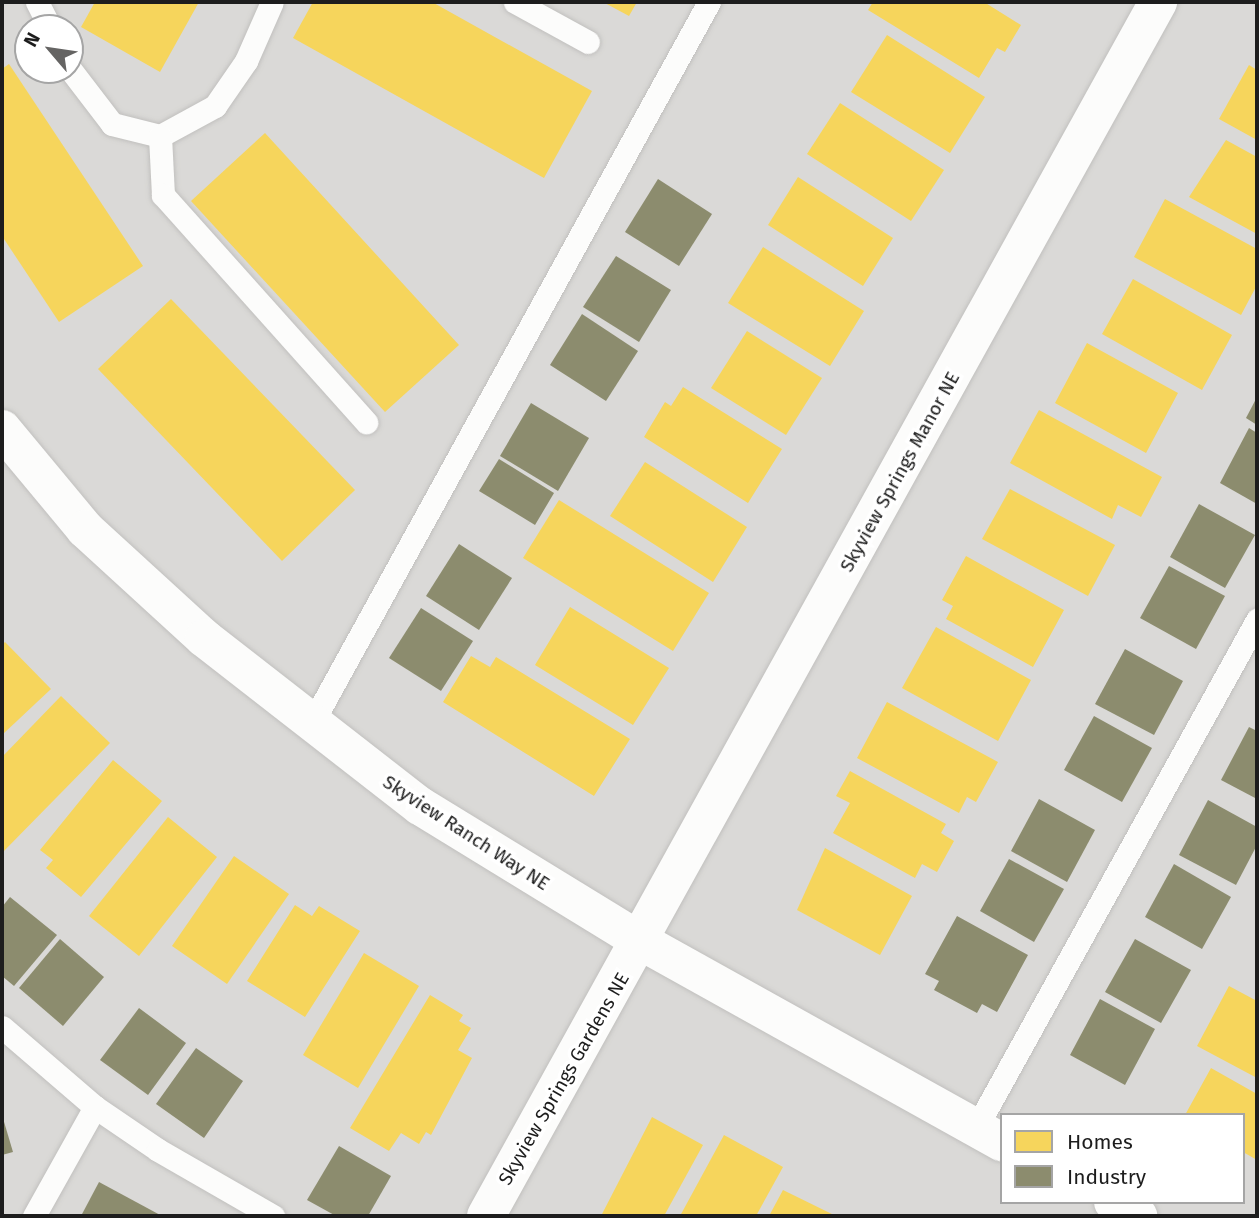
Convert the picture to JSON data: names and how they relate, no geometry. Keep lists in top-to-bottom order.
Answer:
{
  "streets": {
    "street": ["Skyview Springs Manor NE", "Skyview Ranch Way NE", "Skyview Springs Gardens NE"]
  },
  "crossings": [
    ["Skyview Springs Manor NE", "Skyview Ranch Way NE"],
    ["Skyview Springs Manor NE", "Skyview Springs Gardens NE"],
    ["Skyview Ranch Way NE", "Skyview Springs Gardens NE"]
  ],
  "legend": ["Homes", "Industry"],
  "north": "top left"
}
